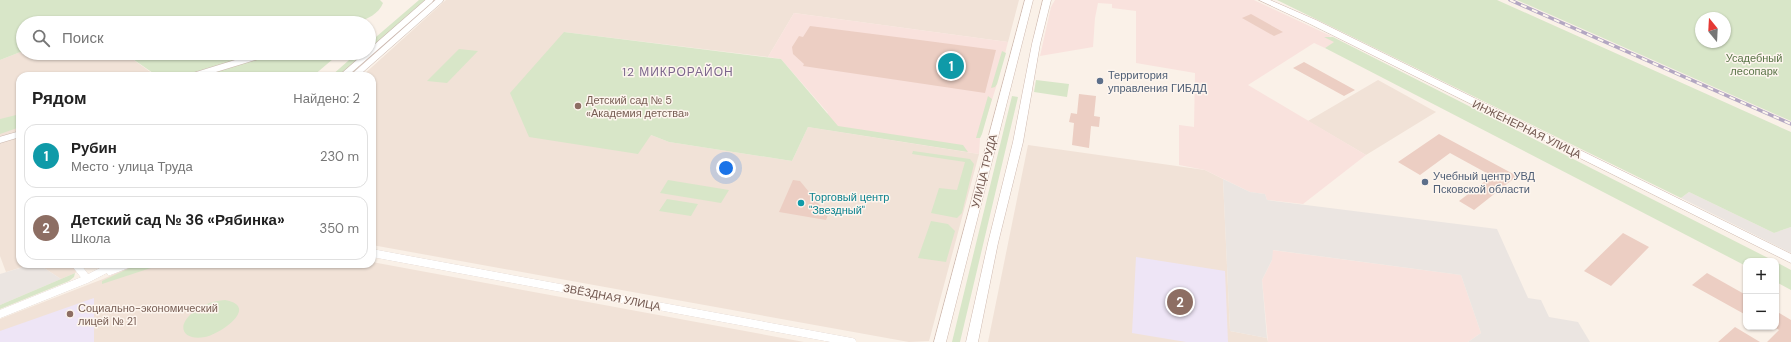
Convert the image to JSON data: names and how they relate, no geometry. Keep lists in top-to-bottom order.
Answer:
{
  "streets": {
    "main road": ["ИНЖЕНЕРНАЯ УЛИЦА", "УЛИЦА ТРУДА"],
    "street": ["ЗВЁЗДНАЯ УЛИЦА"]
  },
  "districts": ["12 МИКРОРАЙОН"],
  "parks": ["Усадебный лесопарк"],
  "places": [
    "Территория управления ГИБДД",
    "Детский сад № 5 «Академия детства»",
    "Учебный центр УВД Псковской области",
    "Торговый центр \"Звездный\"",
    "Социально-экономический лицей № 21"
  ],
  "north": "top",
  "page": {
    "search": "Поиск",
    "pins": ["1", "2"],
    "heading": ["Рядом", "Найдено: 2"],
    "list": [
      {
        "mark": "1",
        "name": "Рубин",
        "note": "Место · улица Труда",
        "value": "230 m"
      },
      {
        "mark": "2",
        "name": "Детский сад № 36 «Рябинка»",
        "note": "Школа",
        "value": "350 m"
      }
    ],
    "map_buttons": ["+", "−"]
  }
}
